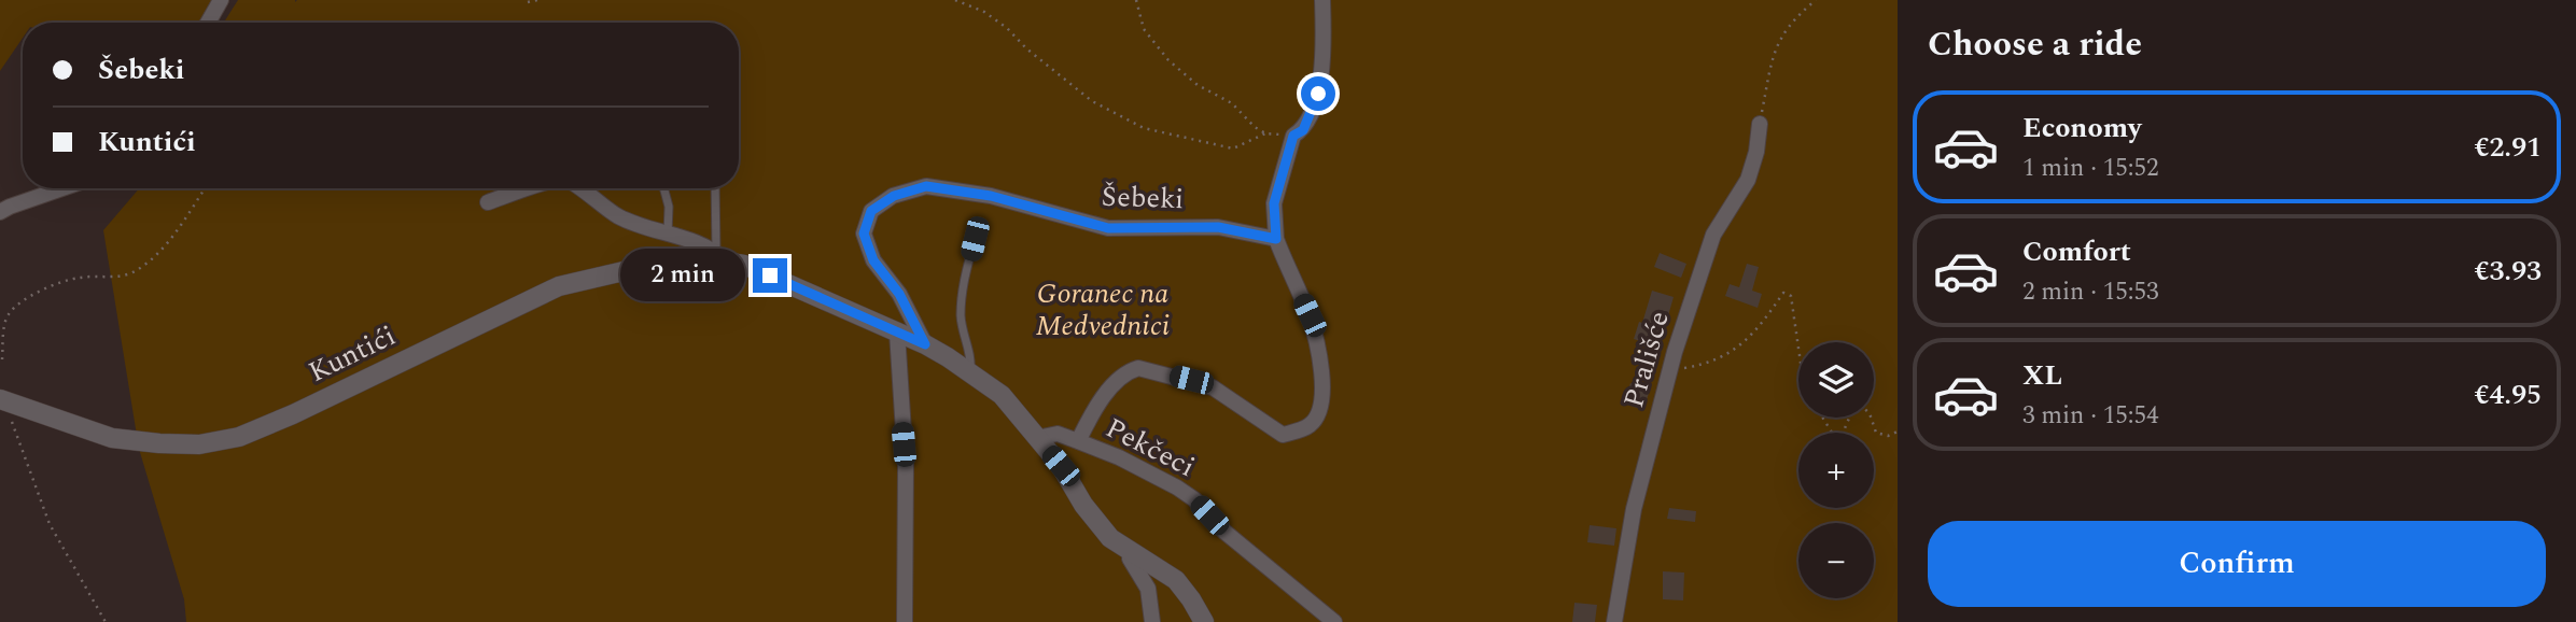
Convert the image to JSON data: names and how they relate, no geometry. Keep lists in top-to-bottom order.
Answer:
{
  "streets": {
    "street": [
      "Šebeki",
      "Kuntići",
      "Prališće",
      "Pekčeci"
    ]
  },
  "crossings": [
    ["Šebeki", "Kuntići"],
    ["Šebeki", "Pekčeci"],
    ["Kuntići", "Pekčeci"]
  ],
  "parks": ["Goranec na Medvednici"],
  "page": {
    "heading": "Choose a ride",
    "banner": ["Šebeki", "Kuntići"],
    "list": [
      {
        "name": "Economy",
        "note": "1 min · 15:52",
        "value": "€2.91"
      },
      {
        "name": "Comfort",
        "note": "2 min · 15:53",
        "value": "€3.93"
      },
      {
        "name": "XL",
        "note": "3 min · 15:54",
        "value": "€4.95"
      }
    ],
    "bubble": "2 min",
    "map_buttons": ["+", "−"],
    "buttons": "Confirm"
  }
}
